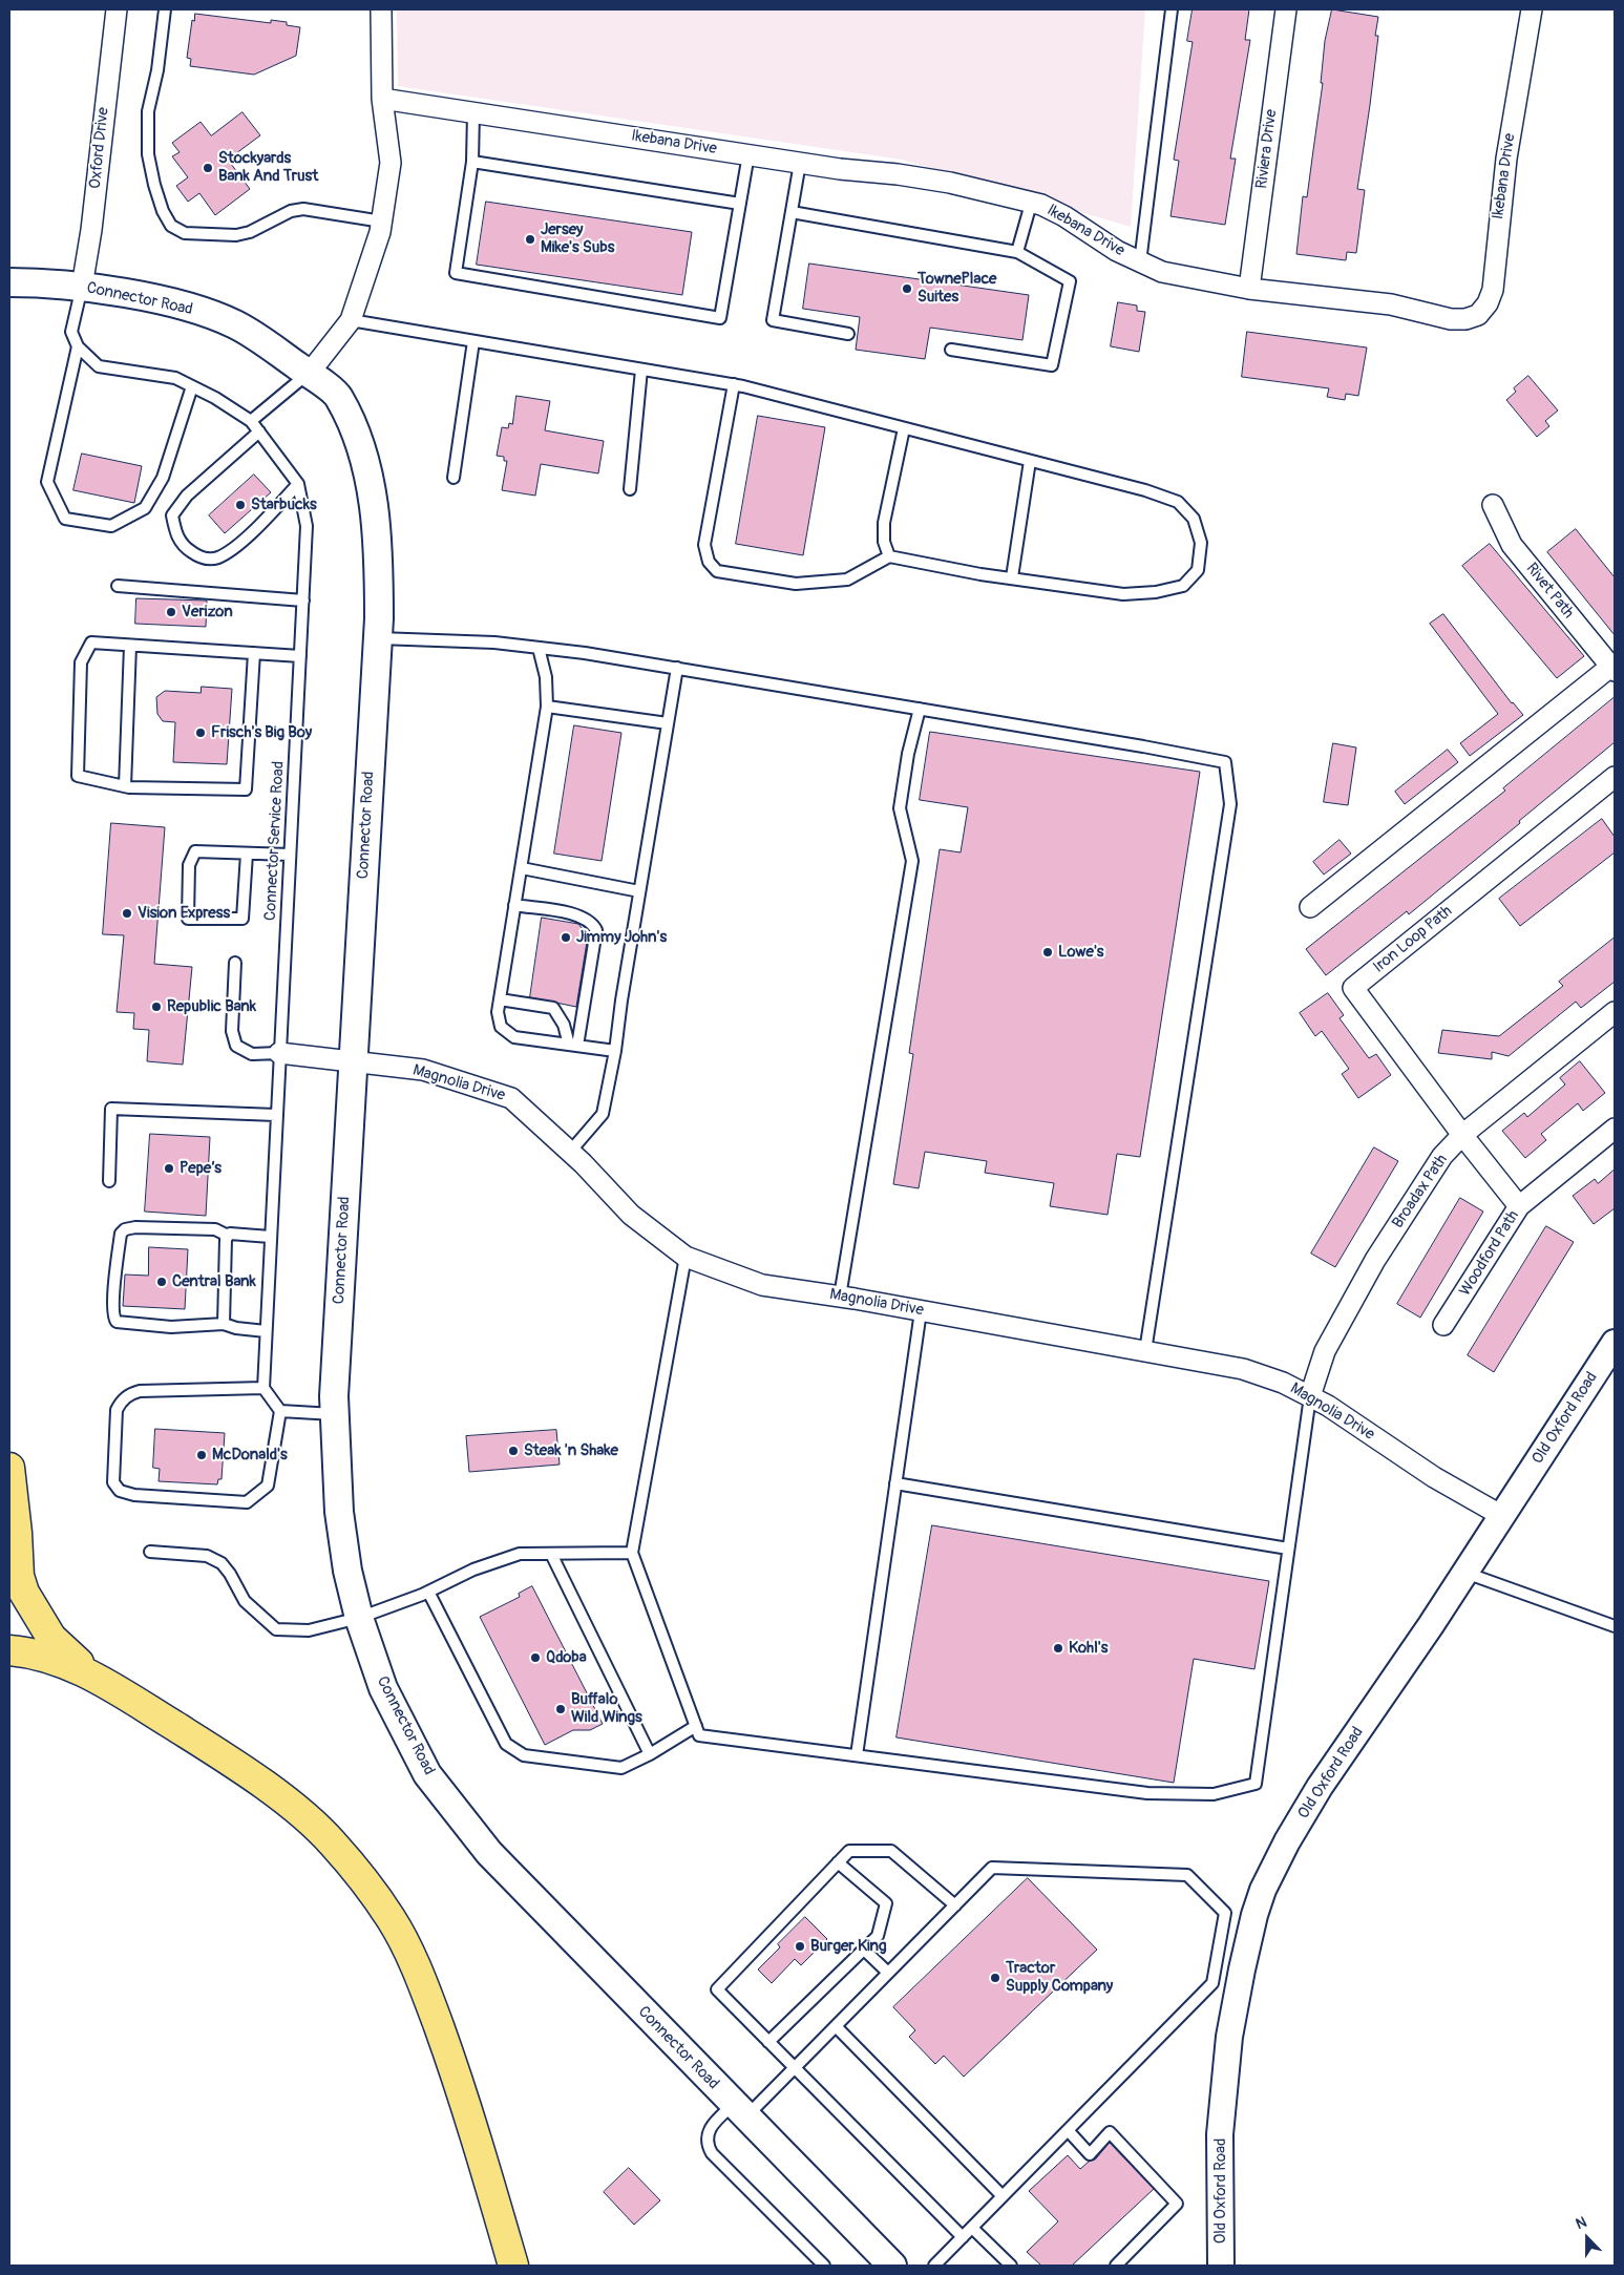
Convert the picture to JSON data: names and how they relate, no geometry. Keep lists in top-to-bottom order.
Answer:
{
  "streets": {
    "main road": ["Connector Road"],
    "street": [
      "Ikebana Drive",
      "Oxford Drive",
      "Riviera Drive",
      "Rivet Path",
      "Iron Loop Path",
      "Magnolia Drive",
      "Broadax Path",
      "Woodford Path",
      "Old Oxford Road"
    ],
    "lane": ["Connector Service Road"]
  },
  "crossings": [
    ["Ikebana Drive", "Riviera Drive"],
    ["Oxford Drive", "Connector Road"],
    ["Connector Road", "Magnolia Drive"],
    ["Connector Service Road", "Magnolia Drive"],
    ["Iron Loop Path", "Broadax Path"],
    ["Magnolia Drive", "Broadax Path"],
    ["Magnolia Drive", "Old Oxford Road"]
  ],
  "places": [
    "Stockyards Bank And Trust",
    "Jersey Mike's Subs",
    "TownePlace Suites",
    "Starbucks",
    "Verizon",
    "Frisch's Big Boy",
    "Vision Express",
    "Jimmy John's",
    "Lowe's",
    "Republic Bank",
    "Pepe’s",
    "Central Bank",
    "Steak 'n Shake",
    "McDonald's",
    "Kohl's",
    "Qdoba",
    "Buffalo Wild Wings",
    "Burger King",
    "Tractor Supply Company"
  ],
  "north": "top"
}
